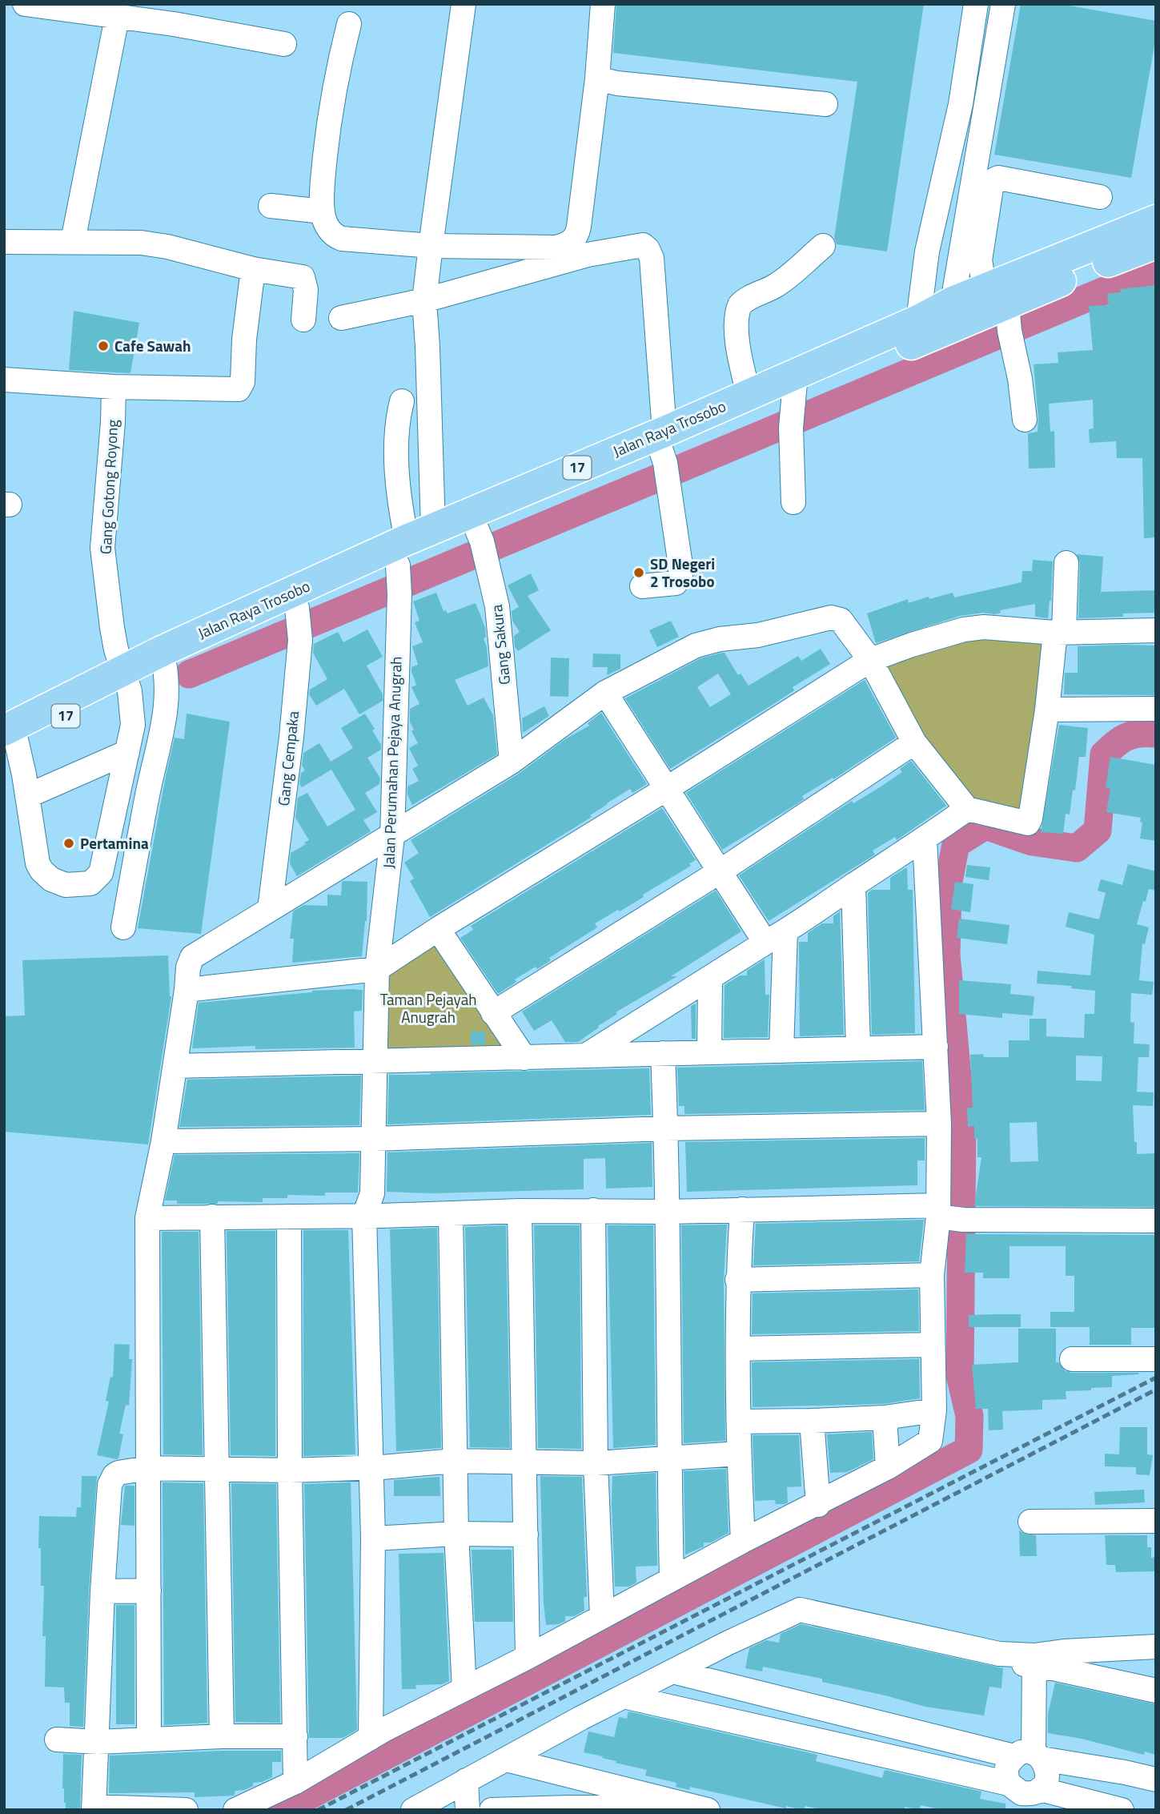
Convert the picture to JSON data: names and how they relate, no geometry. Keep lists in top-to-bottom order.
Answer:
{
  "streets": {
    "highway": ["Jalan Raya Trosobo", "17"],
    "street": [
      "Gang Gotong Royong",
      "Gang Sakura",
      "Gang Cempaka",
      "Jalan Perumahan Pejaya Anugrah"
    ]
  },
  "crossings": [
    ["Jalan Raya Trosobo", "Gang Gotong Royong"],
    ["Jalan Raya Trosobo", "Gang Sakura"],
    ["Jalan Raya Trosobo", "Gang Cempaka"],
    ["Jalan Raya Trosobo", "Jalan Perumahan Pejaya Anugrah"]
  ],
  "parks": ["Taman Pejayah Anugrah"],
  "places": ["Cafe Sawah", "SD Negeri 2 Trosobo", "Pertamina"]
}
